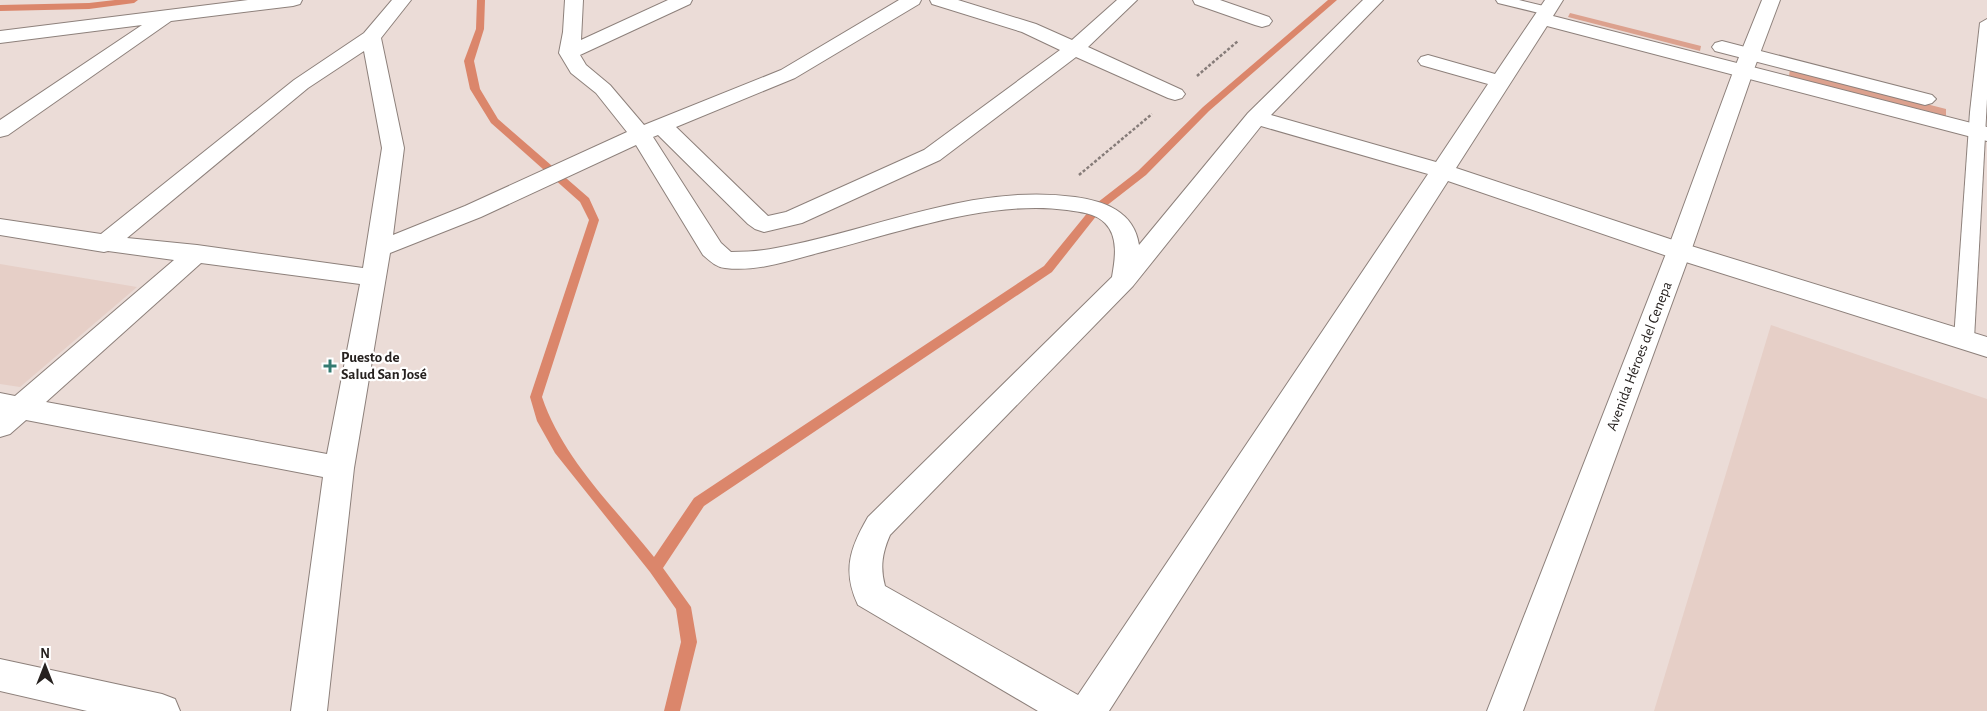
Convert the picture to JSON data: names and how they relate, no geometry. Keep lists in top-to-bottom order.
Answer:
{
  "streets": {
    "street": ["Avenida Héroes del Cenepa"]
  },
  "places": {
    "health": ["Puesto de Salud San José"]
  },
  "north": "top"
}
